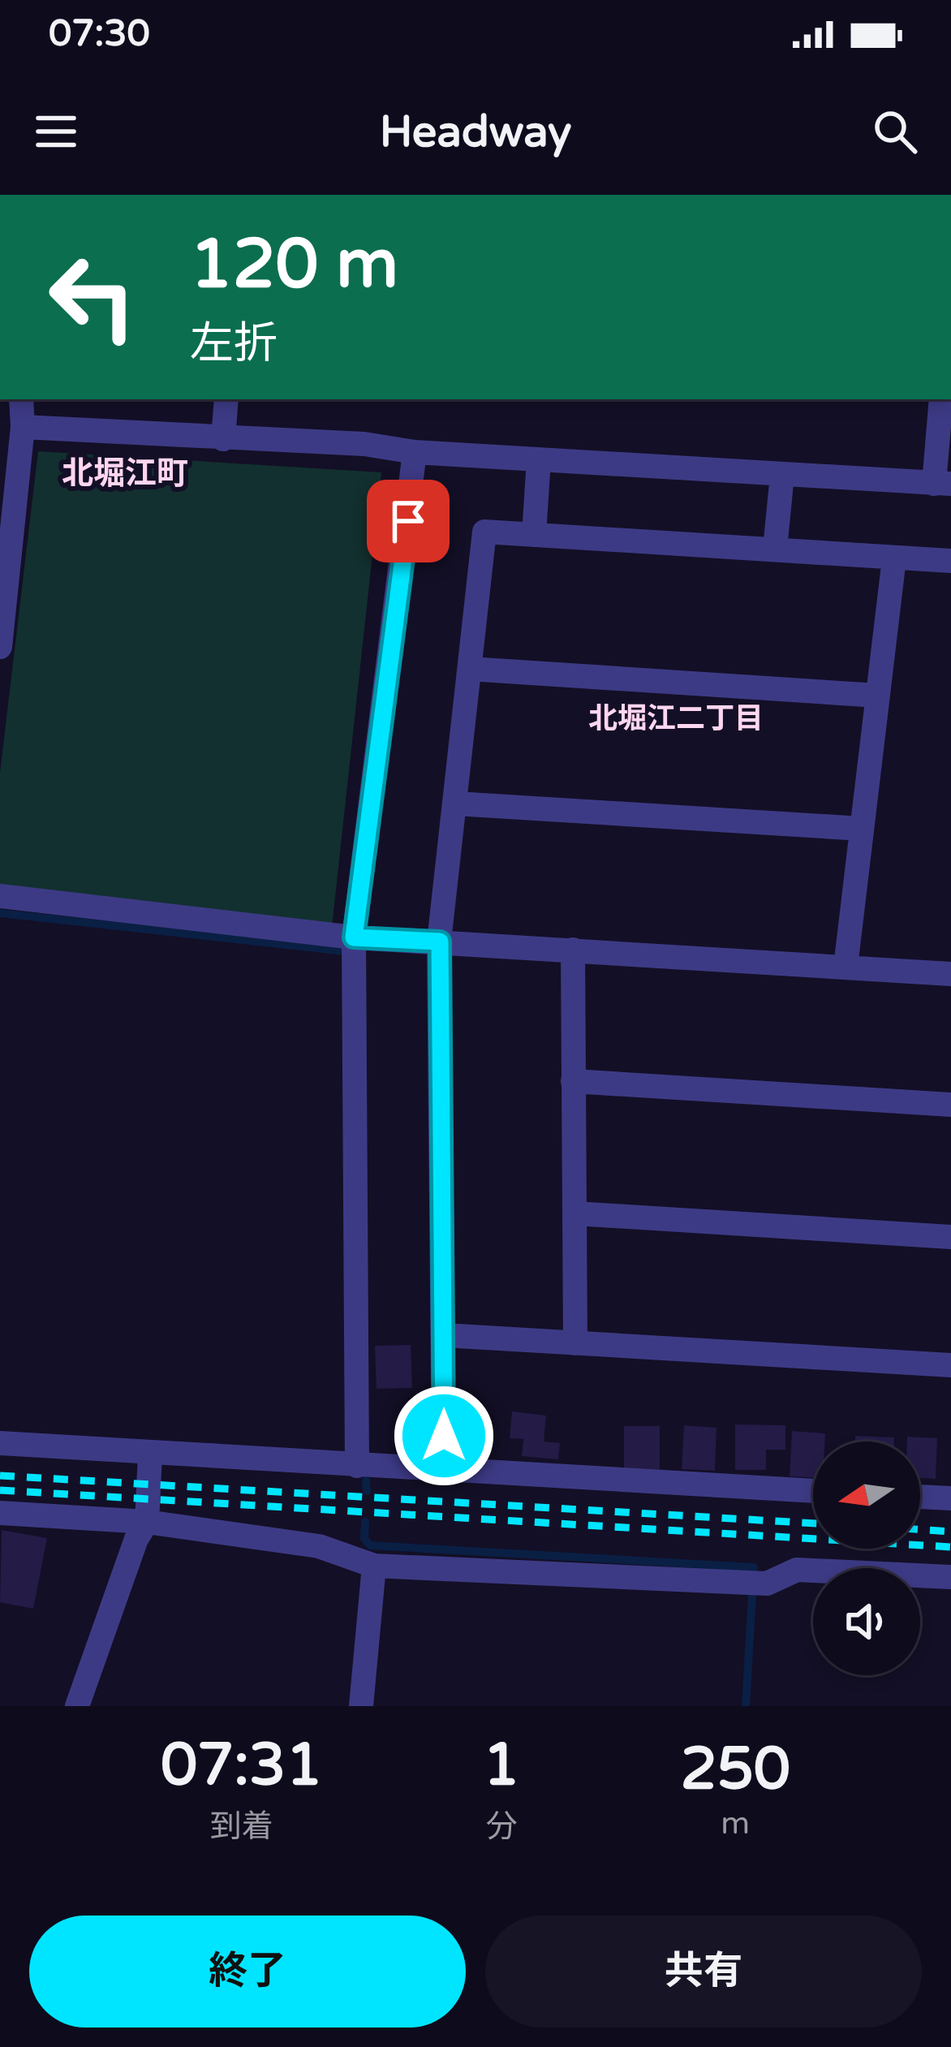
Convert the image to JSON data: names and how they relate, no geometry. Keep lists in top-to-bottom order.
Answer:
{
  "districts": ["北堀江町", "北堀江二丁目"],
  "north": "left",
  "page": {
    "status": "07:30",
    "header": "Headway",
    "turn": ["120 m", "左折"],
    "eta": [
      "07:31",
      "到着",
      "1",
      "分",
      "250",
      "m"
    ],
    "buttons": ["終了", "共有"]
  }
}
